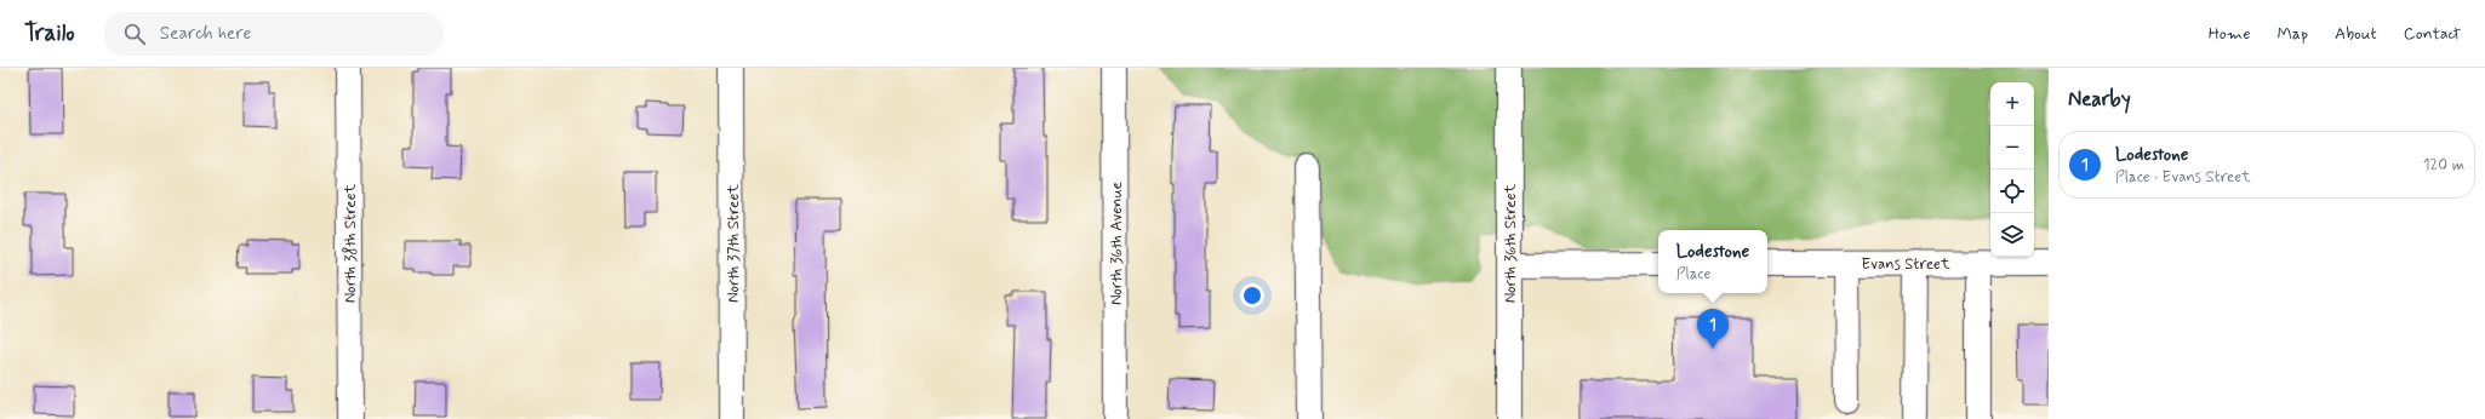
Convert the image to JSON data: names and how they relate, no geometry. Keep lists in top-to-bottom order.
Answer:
{
  "streets": {
    "street": [
      "North 38th Street",
      "North 37th Street",
      "North 36th Avenue",
      "North 36th Street",
      "Evans Street"
    ]
  },
  "page": {
    "header": "Trailo",
    "search": "Search here",
    "nav": [
      "Home",
      "Map",
      "About",
      "Contact"
    ],
    "heading": "Nearby",
    "map_buttons": ["+", "−"],
    "list": [
      {
        "mark": "1",
        "name": "Lodestone",
        "note": "Place · Evans Street",
        "value": "120 m"
      }
    ],
    "popup": ["Lodestone", "Place"],
    "pins": "1"
  }
}
